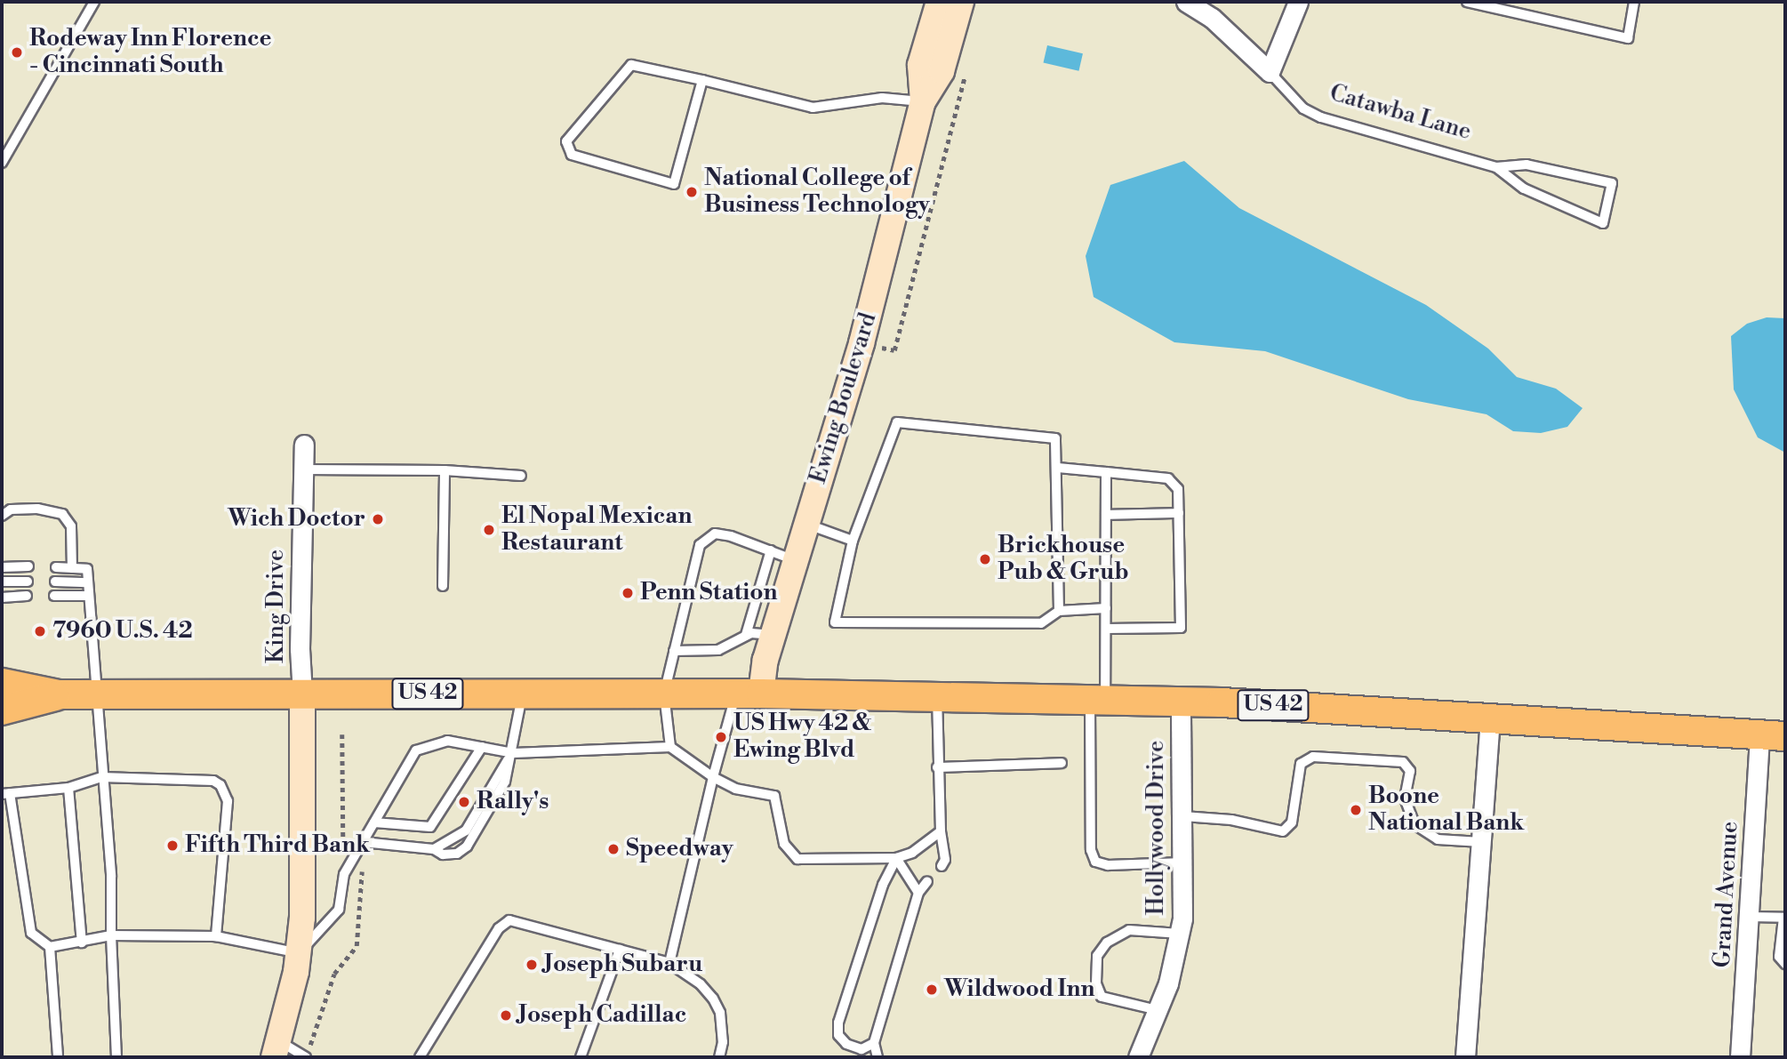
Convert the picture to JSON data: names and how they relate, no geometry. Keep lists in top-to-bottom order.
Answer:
{
  "streets": {
    "main road": ["US 42"],
    "street": [
      "Catawba Lane",
      "Ewing Boulevard",
      "King Drive",
      "Hollywood Drive",
      "Grand Avenue"
    ]
  },
  "crossings": [
    ["Ewing Boulevard", "US 42"],
    ["King Drive", "US 42"],
    ["US 42", "Hollywood Drive"],
    ["US 42", "Grand Avenue"]
  ],
  "places": [
    "Rodeway Inn Florence - Cincinnati South",
    "National College of Business Technology",
    "Wich Doctor",
    "El Nopal Mexican Restaurant",
    "Brickhouse Pub & Grub",
    "Penn Station",
    "7960 U.S. 42",
    "US Hwy 42 & Ewing Blvd",
    "Rally's",
    "Boone National Bank",
    "Fifth Third Bank",
    "Speedway",
    "Joseph Subaru",
    "Wildwood Inn",
    "Joseph Cadillac"
  ]
}
